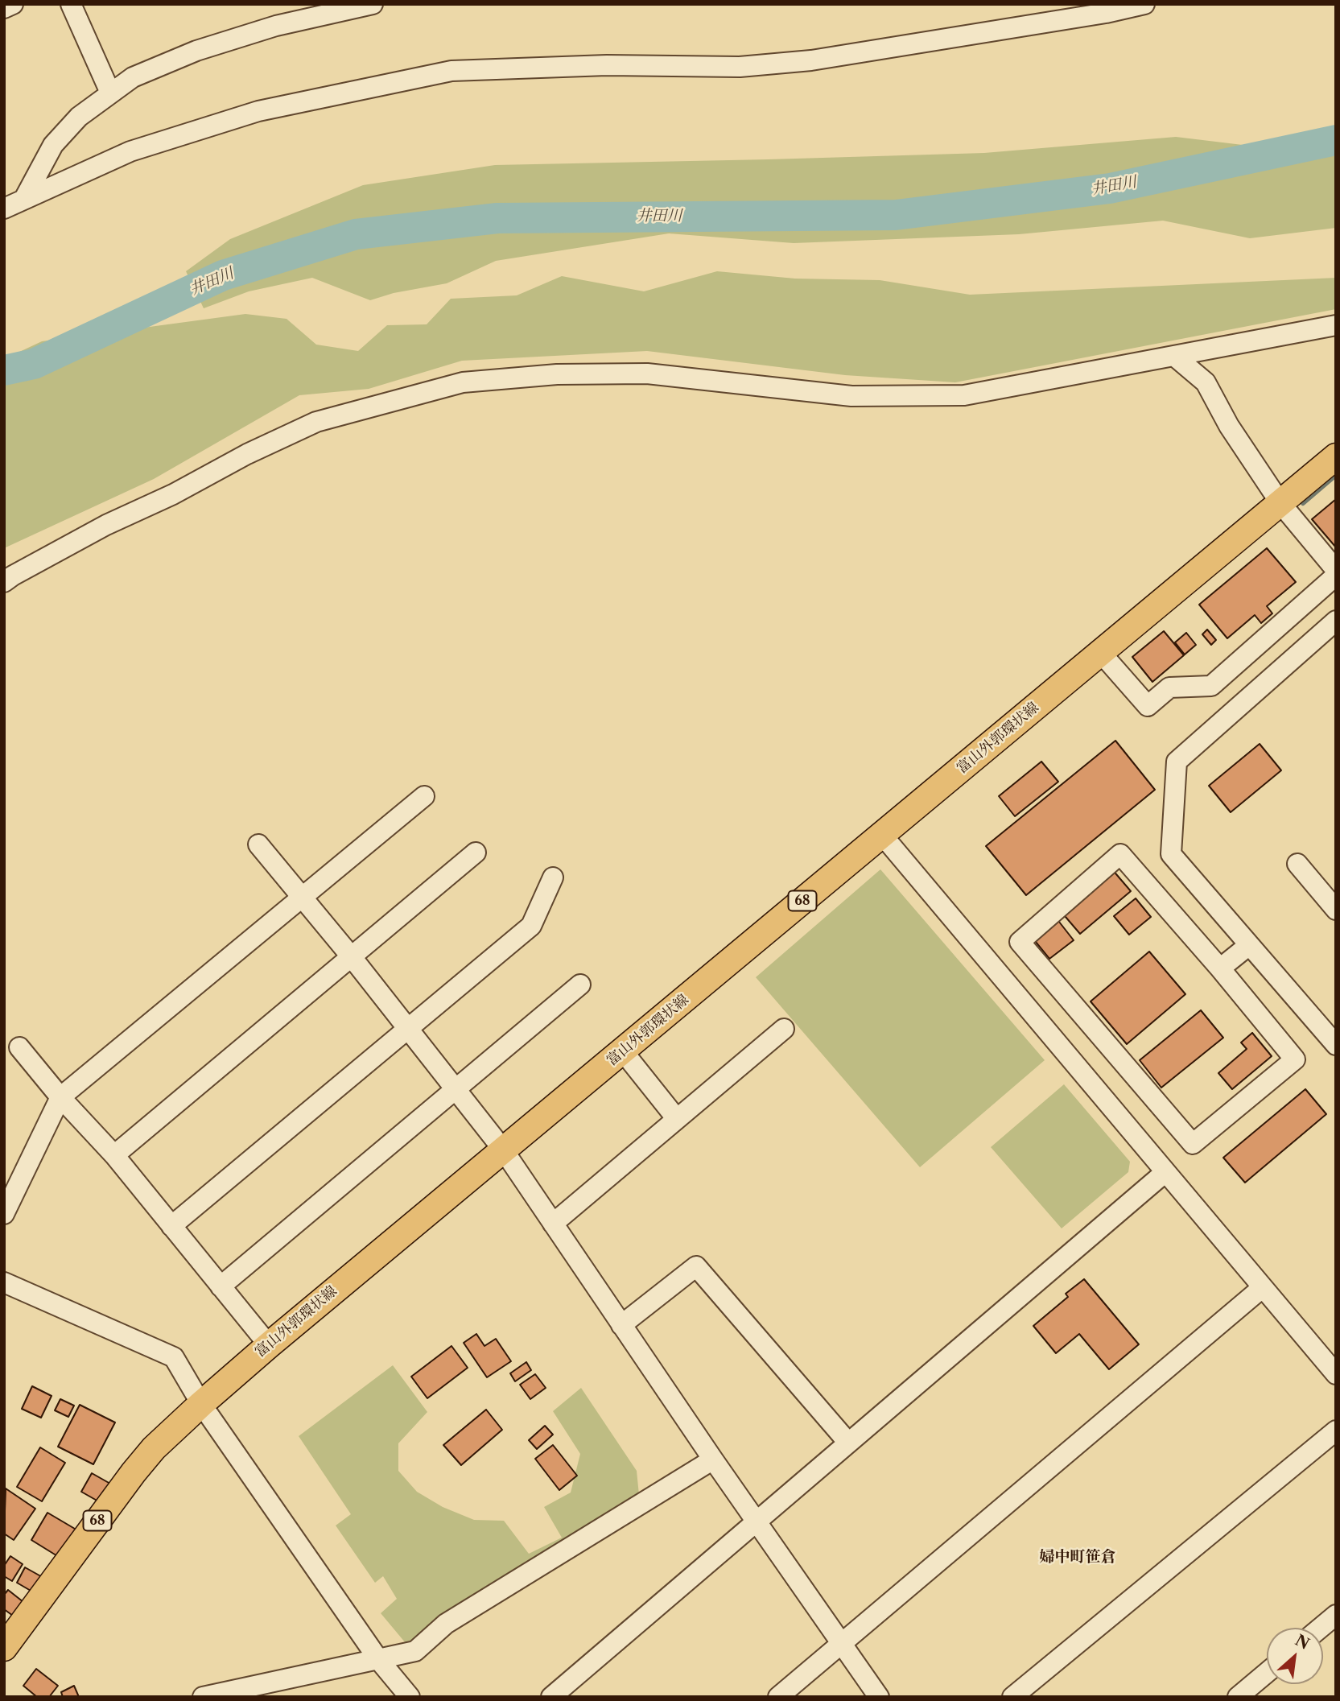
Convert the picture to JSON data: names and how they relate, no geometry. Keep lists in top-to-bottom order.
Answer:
{
  "streets": {
    "main road": ["富山外郭環状線", "68"]
  },
  "districts": ["婦中町笹倉"],
  "water": ["井田川"],
  "north": "top right"
}
